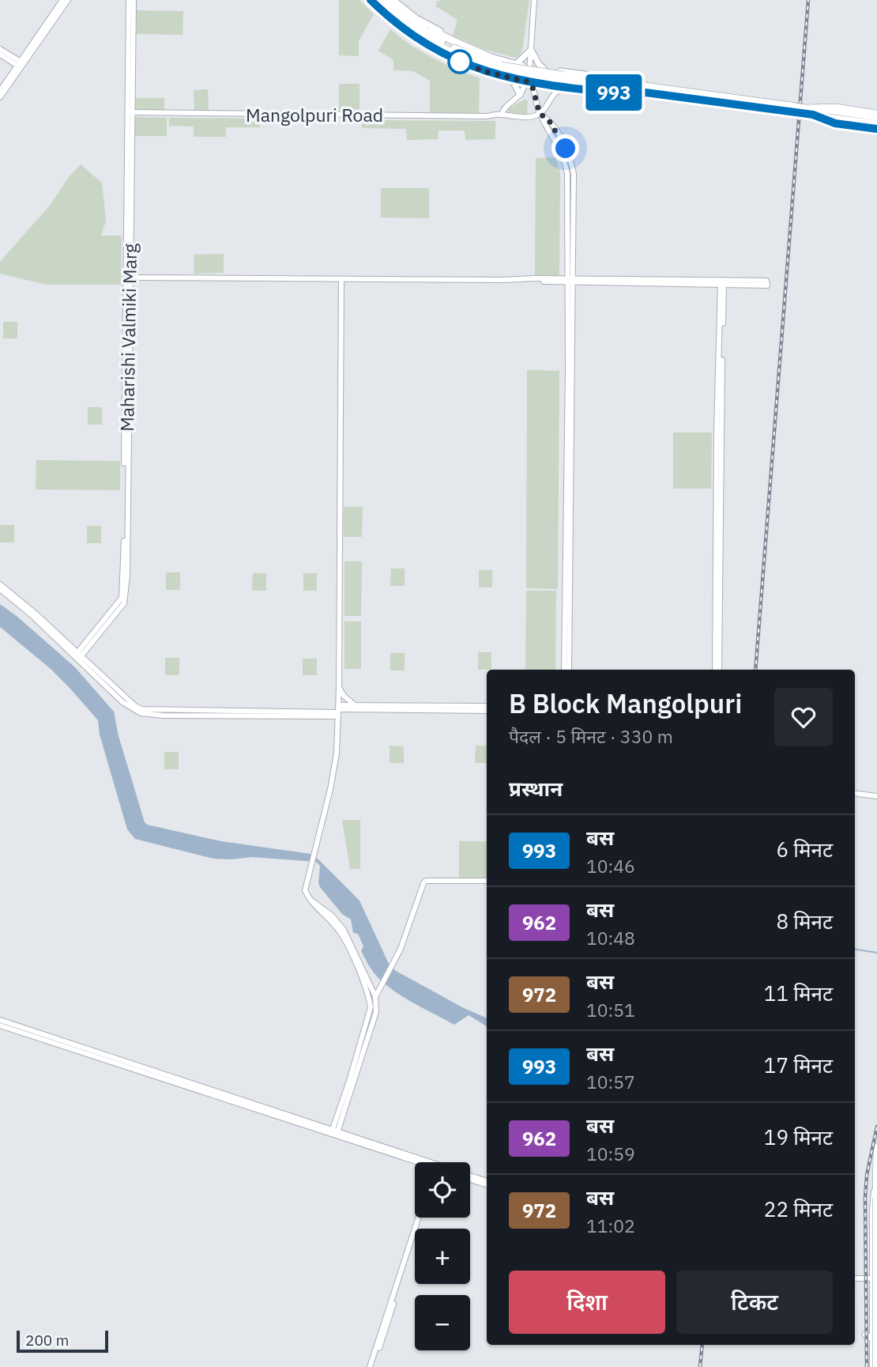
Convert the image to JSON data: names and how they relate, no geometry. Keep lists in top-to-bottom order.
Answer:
{
  "streets": {
    "street": ["Mangolpuri Road", "Maharishi Valmiki Marg"]
  },
  "crossings": [
    ["Mangolpuri Road", "Maharishi Valmiki Marg"]
  ],
  "lines": ["bus line 993"],
  "scale_bar": "200 m",
  "page": {
    "on_map": "993",
    "heading": [
      ["B Block Mangolpuri", "पैदल · 5 मिनट · 330 m"],
      "प्रस्थान"
    ],
    "list": [
      {
        "mark": "993",
        "name": "बस",
        "note": "10:46",
        "value": "6 मिनट"
      },
      {
        "mark": "962",
        "name": "बस",
        "note": "10:48",
        "value": "8 मिनट"
      },
      {
        "mark": "972",
        "name": "बस",
        "note": "10:51",
        "value": "11 मिनट"
      },
      {
        "mark": "993",
        "name": "बस",
        "note": "10:57",
        "value": "17 मिनट"
      },
      {
        "mark": "962",
        "name": "बस",
        "note": "10:59",
        "value": "19 मिनट"
      },
      {
        "mark": "972",
        "name": "बस",
        "note": "11:02",
        "value": "22 मिनट"
      }
    ],
    "map_buttons": ["+", "−"],
    "buttons": ["दिशा", "टिकट"],
    "scale": "200 m"
  }
}
